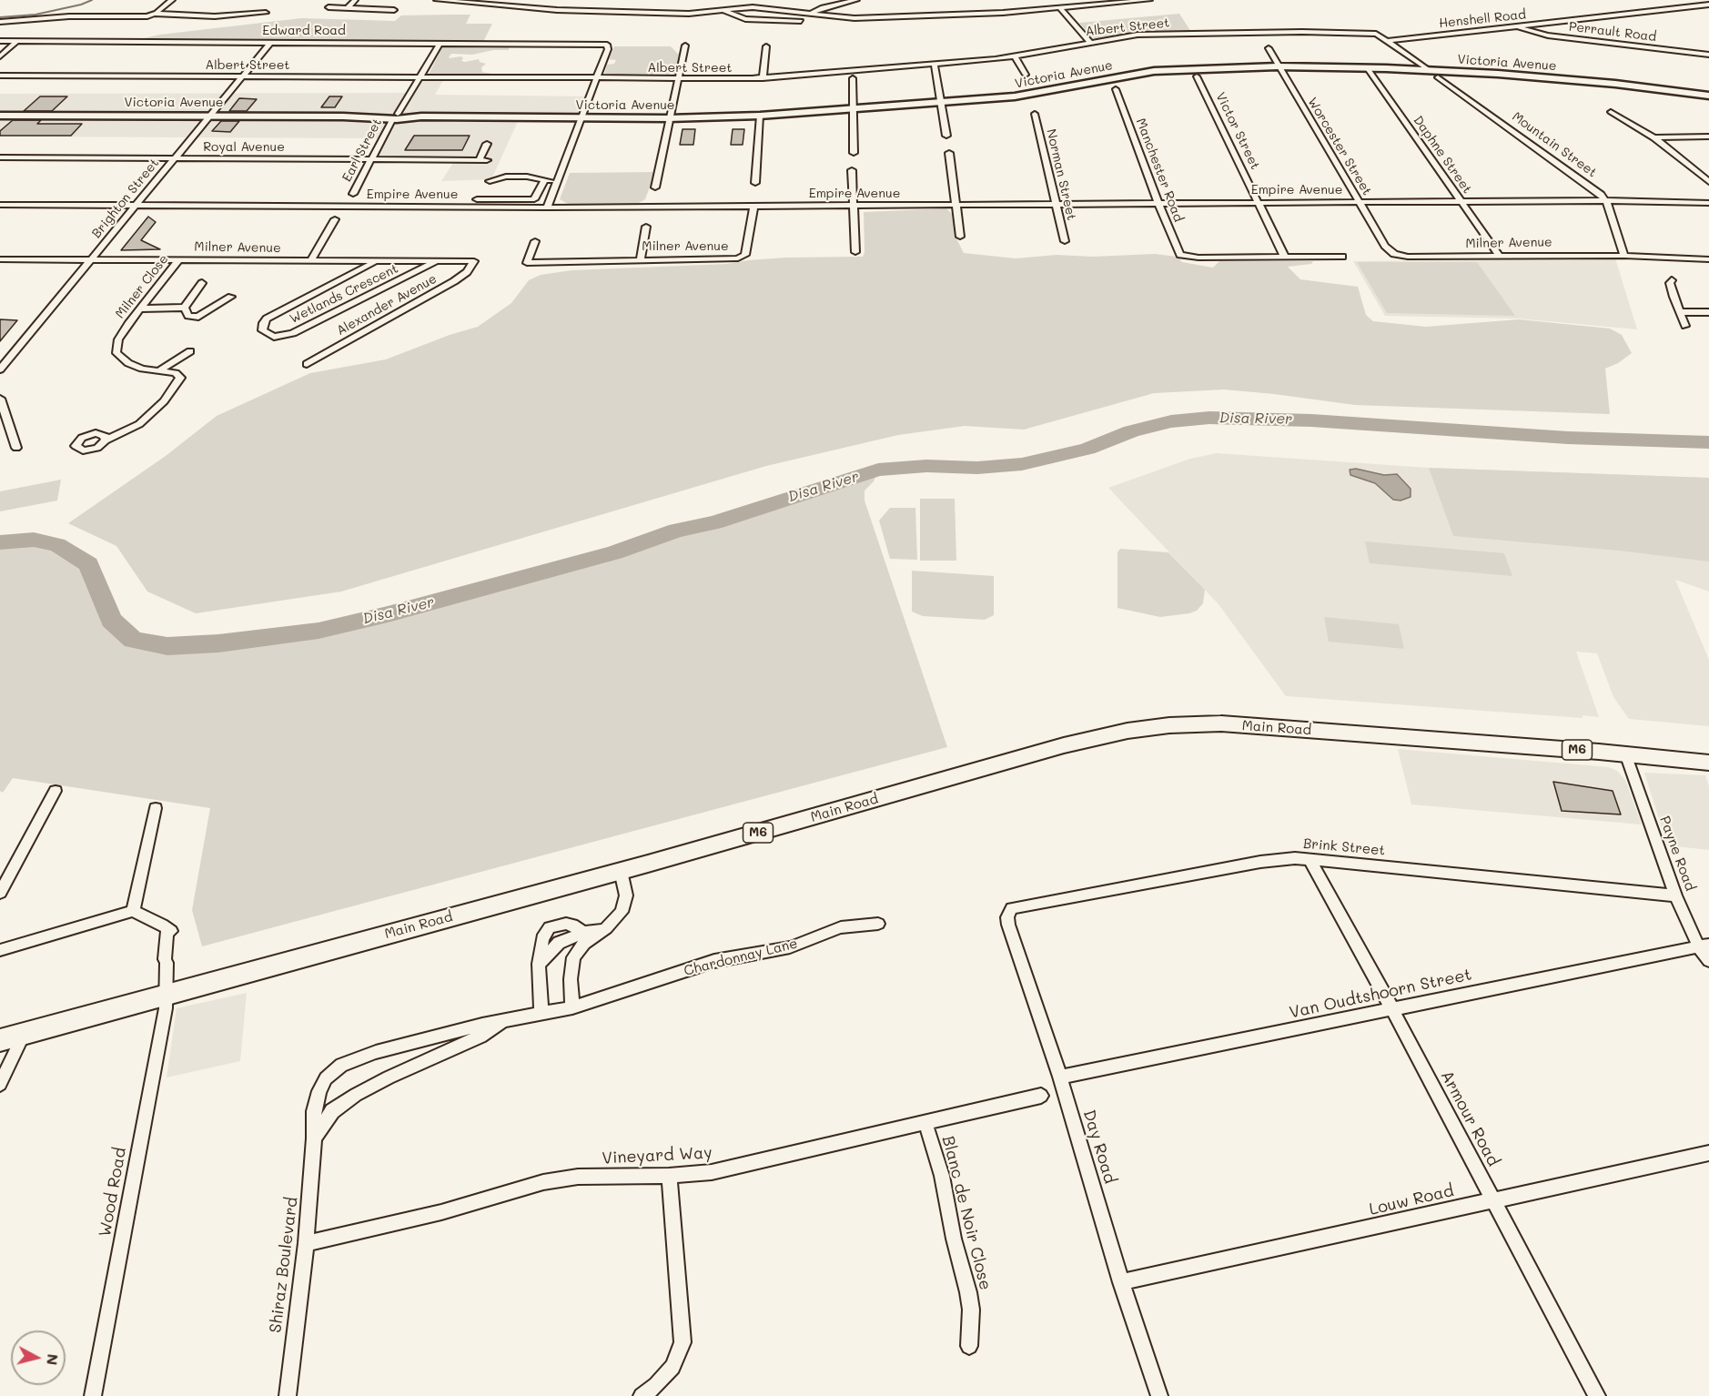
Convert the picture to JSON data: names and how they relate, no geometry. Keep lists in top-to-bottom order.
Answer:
{
  "streets": {
    "main road": ["Main Road", "M6"],
    "street": [
      "Henshell Road",
      "Albert Street",
      "Edward Road",
      "Perrault Road",
      "Victoria Avenue",
      "Victor Street",
      "Mountain Street",
      "Worcester Street",
      "Royal Avenue",
      "Earl Street",
      "Daphne Street",
      "Manchester Road",
      "Norman Street",
      "Empire Avenue",
      "Brighton Street",
      "Milner Avenue",
      "Milner Close",
      "Wetlands Crescent",
      "Alexander Avenue",
      "Brink Street",
      "Payne Road",
      "Chardonnay Lane",
      "Van Oudtshoorn Street",
      "Armour Road",
      "Day Road",
      "Vineyard Way",
      "Wood Road",
      "Louw Road",
      "Blanc de Noir Close",
      "Shiraz Boulevard"
    ]
  },
  "crossings": [
    ["Henshell Road", "Albert Street"],
    ["Henshell Road", "Perrault Road"],
    ["Albert Street", "Edward Road"],
    ["Albert Street", "Earl Street"],
    ["Albert Street", "Brighton Street"],
    ["Edward Road", "Earl Street"],
    ["Edward Road", "Brighton Street"],
    ["Victoria Avenue", "Worcester Street"],
    ["Victoria Avenue", "Earl Street"],
    ["Victoria Avenue", "Daphne Street"],
    ["Victoria Avenue", "Brighton Street"],
    ["Victor Street", "Manchester Road"],
    ["Victor Street", "Empire Avenue"],
    ["Mountain Street", "Empire Avenue"],
    ["Worcester Street", "Empire Avenue"],
    ["Worcester Street", "Milner Avenue"],
    ["Royal Avenue", "Earl Street"],
    ["Royal Avenue", "Brighton Street"],
    ["Daphne Street", "Empire Avenue"],
    ["Daphne Street", "Milner Avenue"],
    ["Manchester Road", "Empire Avenue"],
    ["Norman Street", "Empire Avenue"],
    ["Empire Avenue", "Brighton Street"],
    ["Empire Avenue", "Milner Avenue"],
    ["Brighton Street", "Milner Avenue"],
    ["Milner Avenue", "Milner Close"],
    ["Milner Avenue", "Wetlands Crescent"],
    ["Milner Avenue", "Alexander Avenue"],
    ["Main Road", "Payne Road"],
    ["Main Road", "Wood Road"],
    ["Brink Street", "Payne Road"],
    ["Brink Street", "Armour Road"],
    ["Brink Street", "Day Road"],
    ["Payne Road", "Van Oudtshoorn Street"],
    ["Chardonnay Lane", "Shiraz Boulevard"],
    ["Van Oudtshoorn Street", "Armour Road"],
    ["Van Oudtshoorn Street", "Day Road"],
    ["Armour Road", "Louw Road"],
    ["Day Road", "Louw Road"],
    ["Vineyard Way", "Blanc de Noir Close"],
    ["Vineyard Way", "Shiraz Boulevard"]
  ],
  "water": ["Disa River"],
  "north": "right"
}
